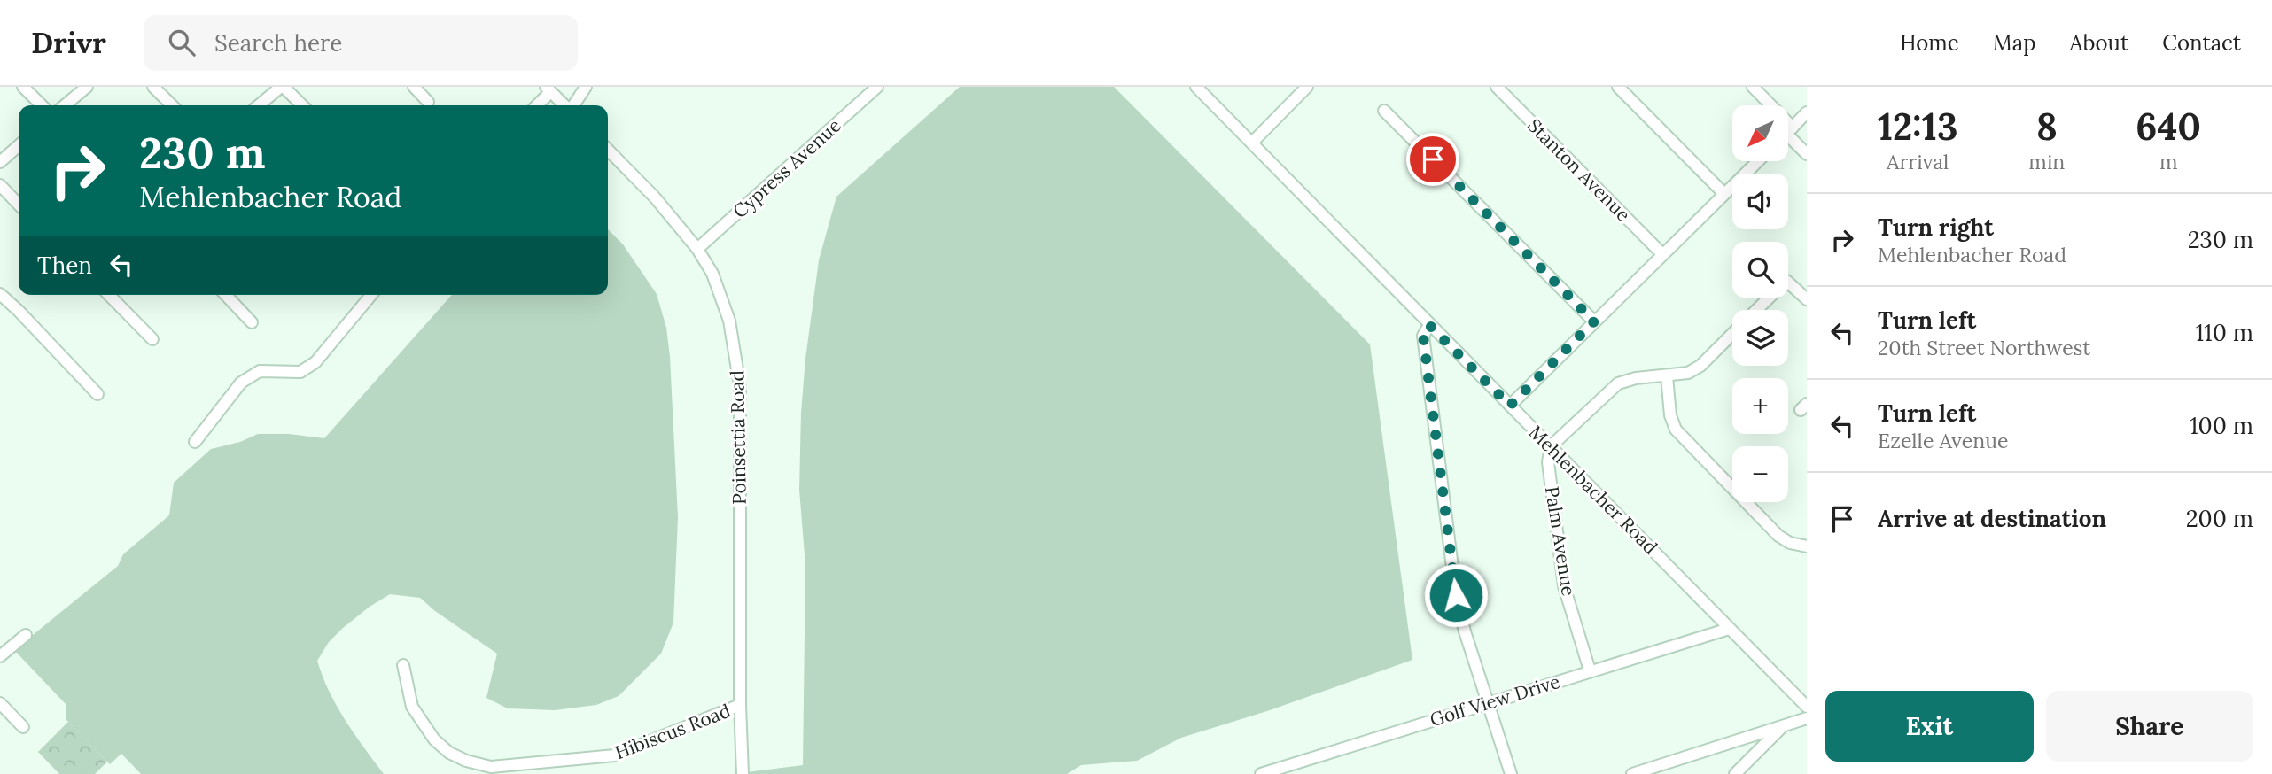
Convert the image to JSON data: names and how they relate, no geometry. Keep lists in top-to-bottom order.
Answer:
{
  "streets": {
    "street": [
      "Cypress Avenue",
      "Stanton Avenue",
      "Poinsettia Road",
      "Mehlenbacher Road",
      "Palm Avenue",
      "Golf View Drive",
      "Hibiscus Road"
    ]
  },
  "crossings": [
    ["Cypress Avenue", "Poinsettia Road"],
    ["Poinsettia Road", "Hibiscus Road"],
    ["Mehlenbacher Road", "Palm Avenue"],
    ["Mehlenbacher Road", "Golf View Drive"],
    ["Palm Avenue", "Golf View Drive"]
  ],
  "north": "bottom left",
  "page": {
    "header": "Drivr",
    "search": "Search here",
    "nav": [
      "Home",
      "Map",
      "About",
      "Contact"
    ],
    "eta": [
      "12:13",
      "Arrival",
      "8",
      "min",
      "640",
      "m"
    ],
    "map_buttons": ["+", "−"],
    "turn": ["230 m", "Mehlenbacher Road"],
    "list": [
      {
        "name": "Turn right",
        "note": "Mehlenbacher Road",
        "value": "230 m"
      },
      {
        "name": "Turn left",
        "note": "20th Street Northwest",
        "value": "110 m"
      },
      {
        "name": "Turn left",
        "note": "Ezelle Avenue",
        "value": "100 m"
      },
      {
        "name": "Arrive at destination",
        "value": "200 m"
      }
    ],
    "then": "Then",
    "buttons": ["Exit", "Share"]
  }
}
